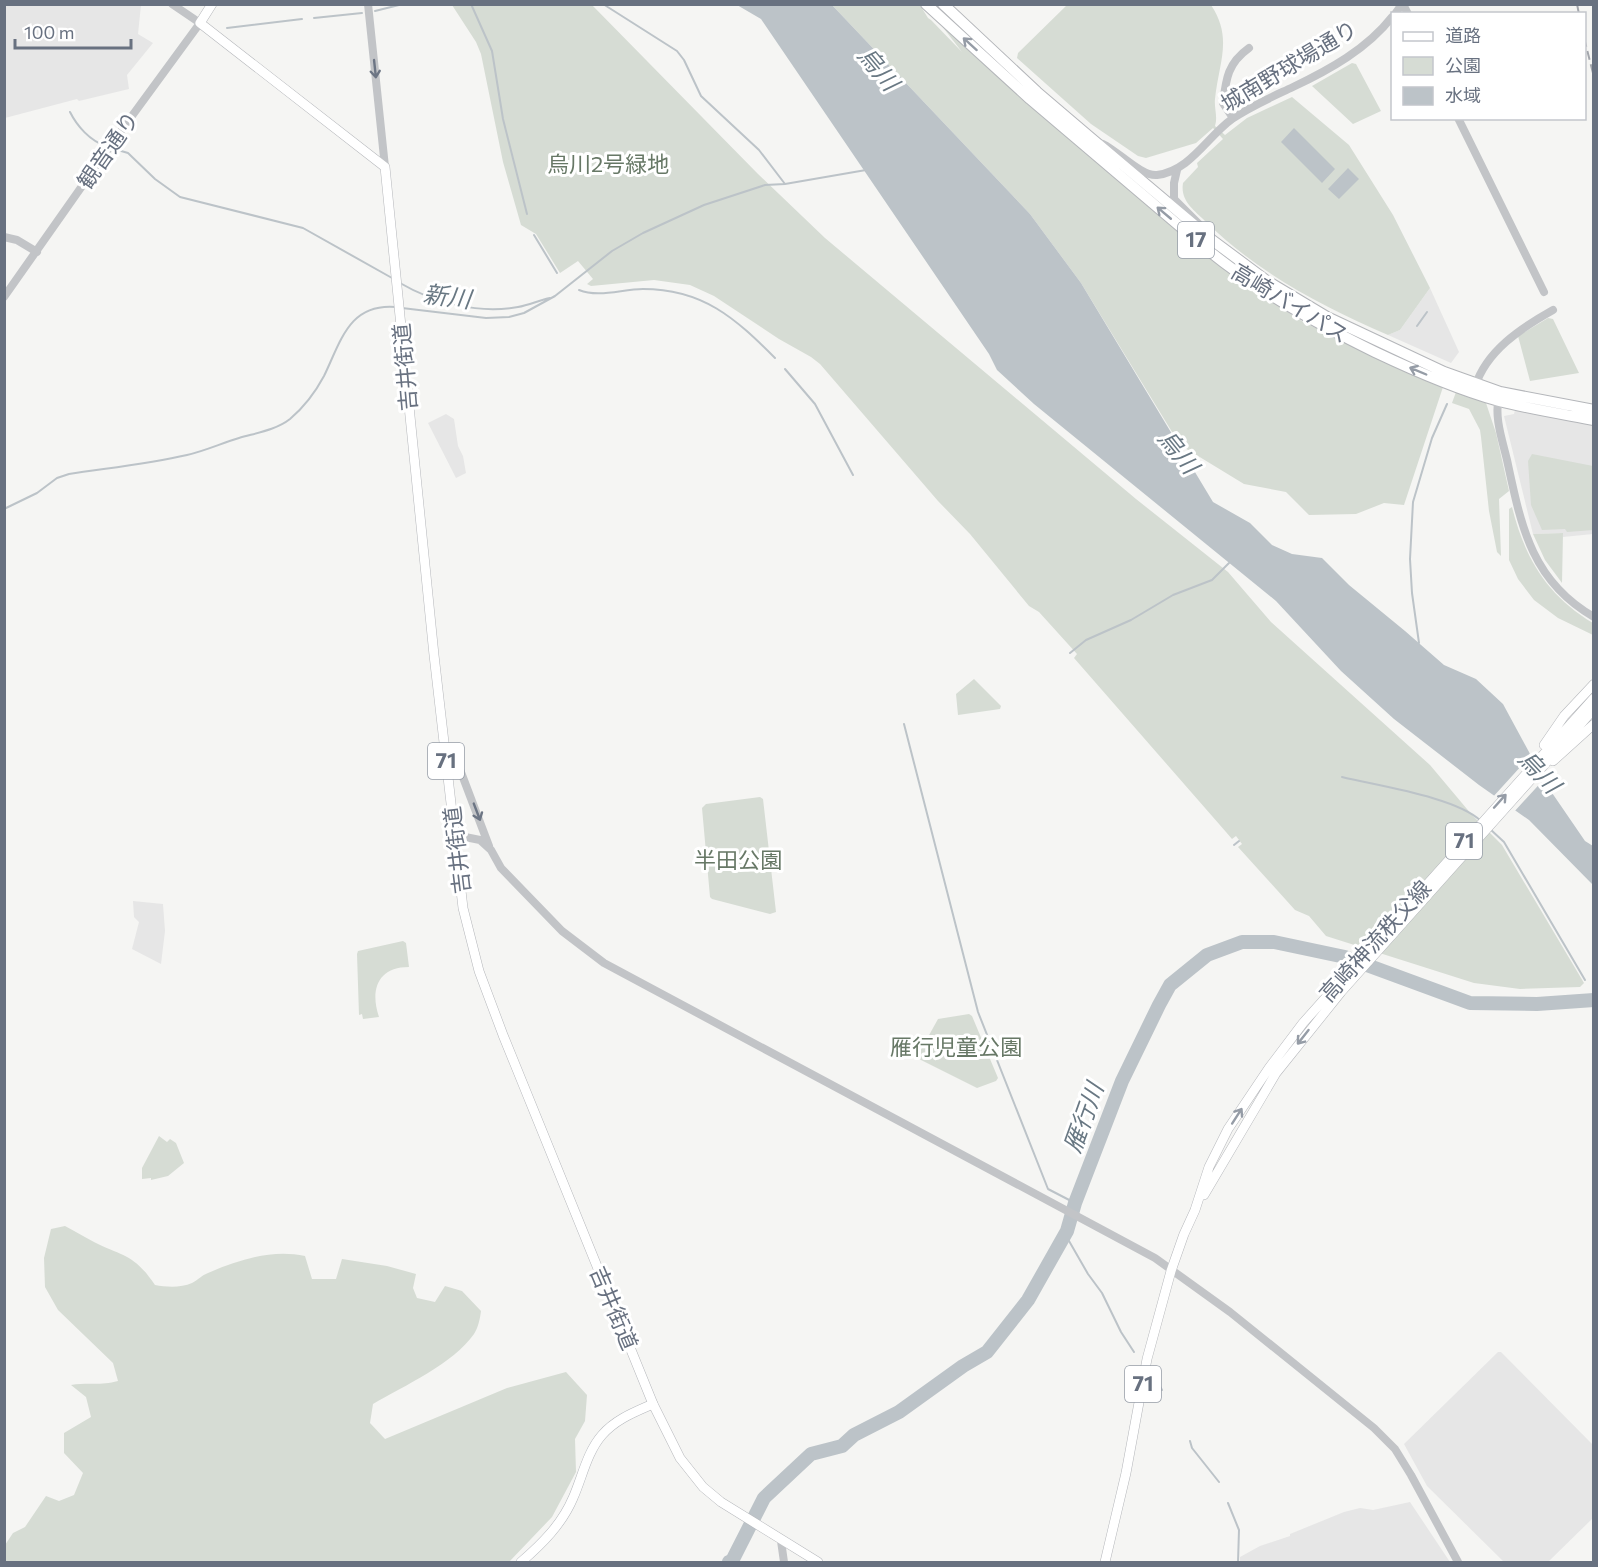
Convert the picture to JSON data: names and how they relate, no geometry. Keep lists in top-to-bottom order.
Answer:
{
  "streets": {
    "highway": ["17", "高崎バイパス"],
    "main road": [
      "観音通り",
      "吉井街道",
      "71",
      "高崎神流秩父線"
    ],
    "street": ["城南野球場通り"]
  },
  "crossings": [
    ["吉井街道", "71"],
    ["71", "高崎神流秩父線"]
  ],
  "water": ["烏川", "新川", "雁行川"],
  "parks": ["烏川2号緑地", "半田公園", "雁行児童公園"],
  "legend": ["道路", "公園", "水域"],
  "scale_bar": "100 m"
}
